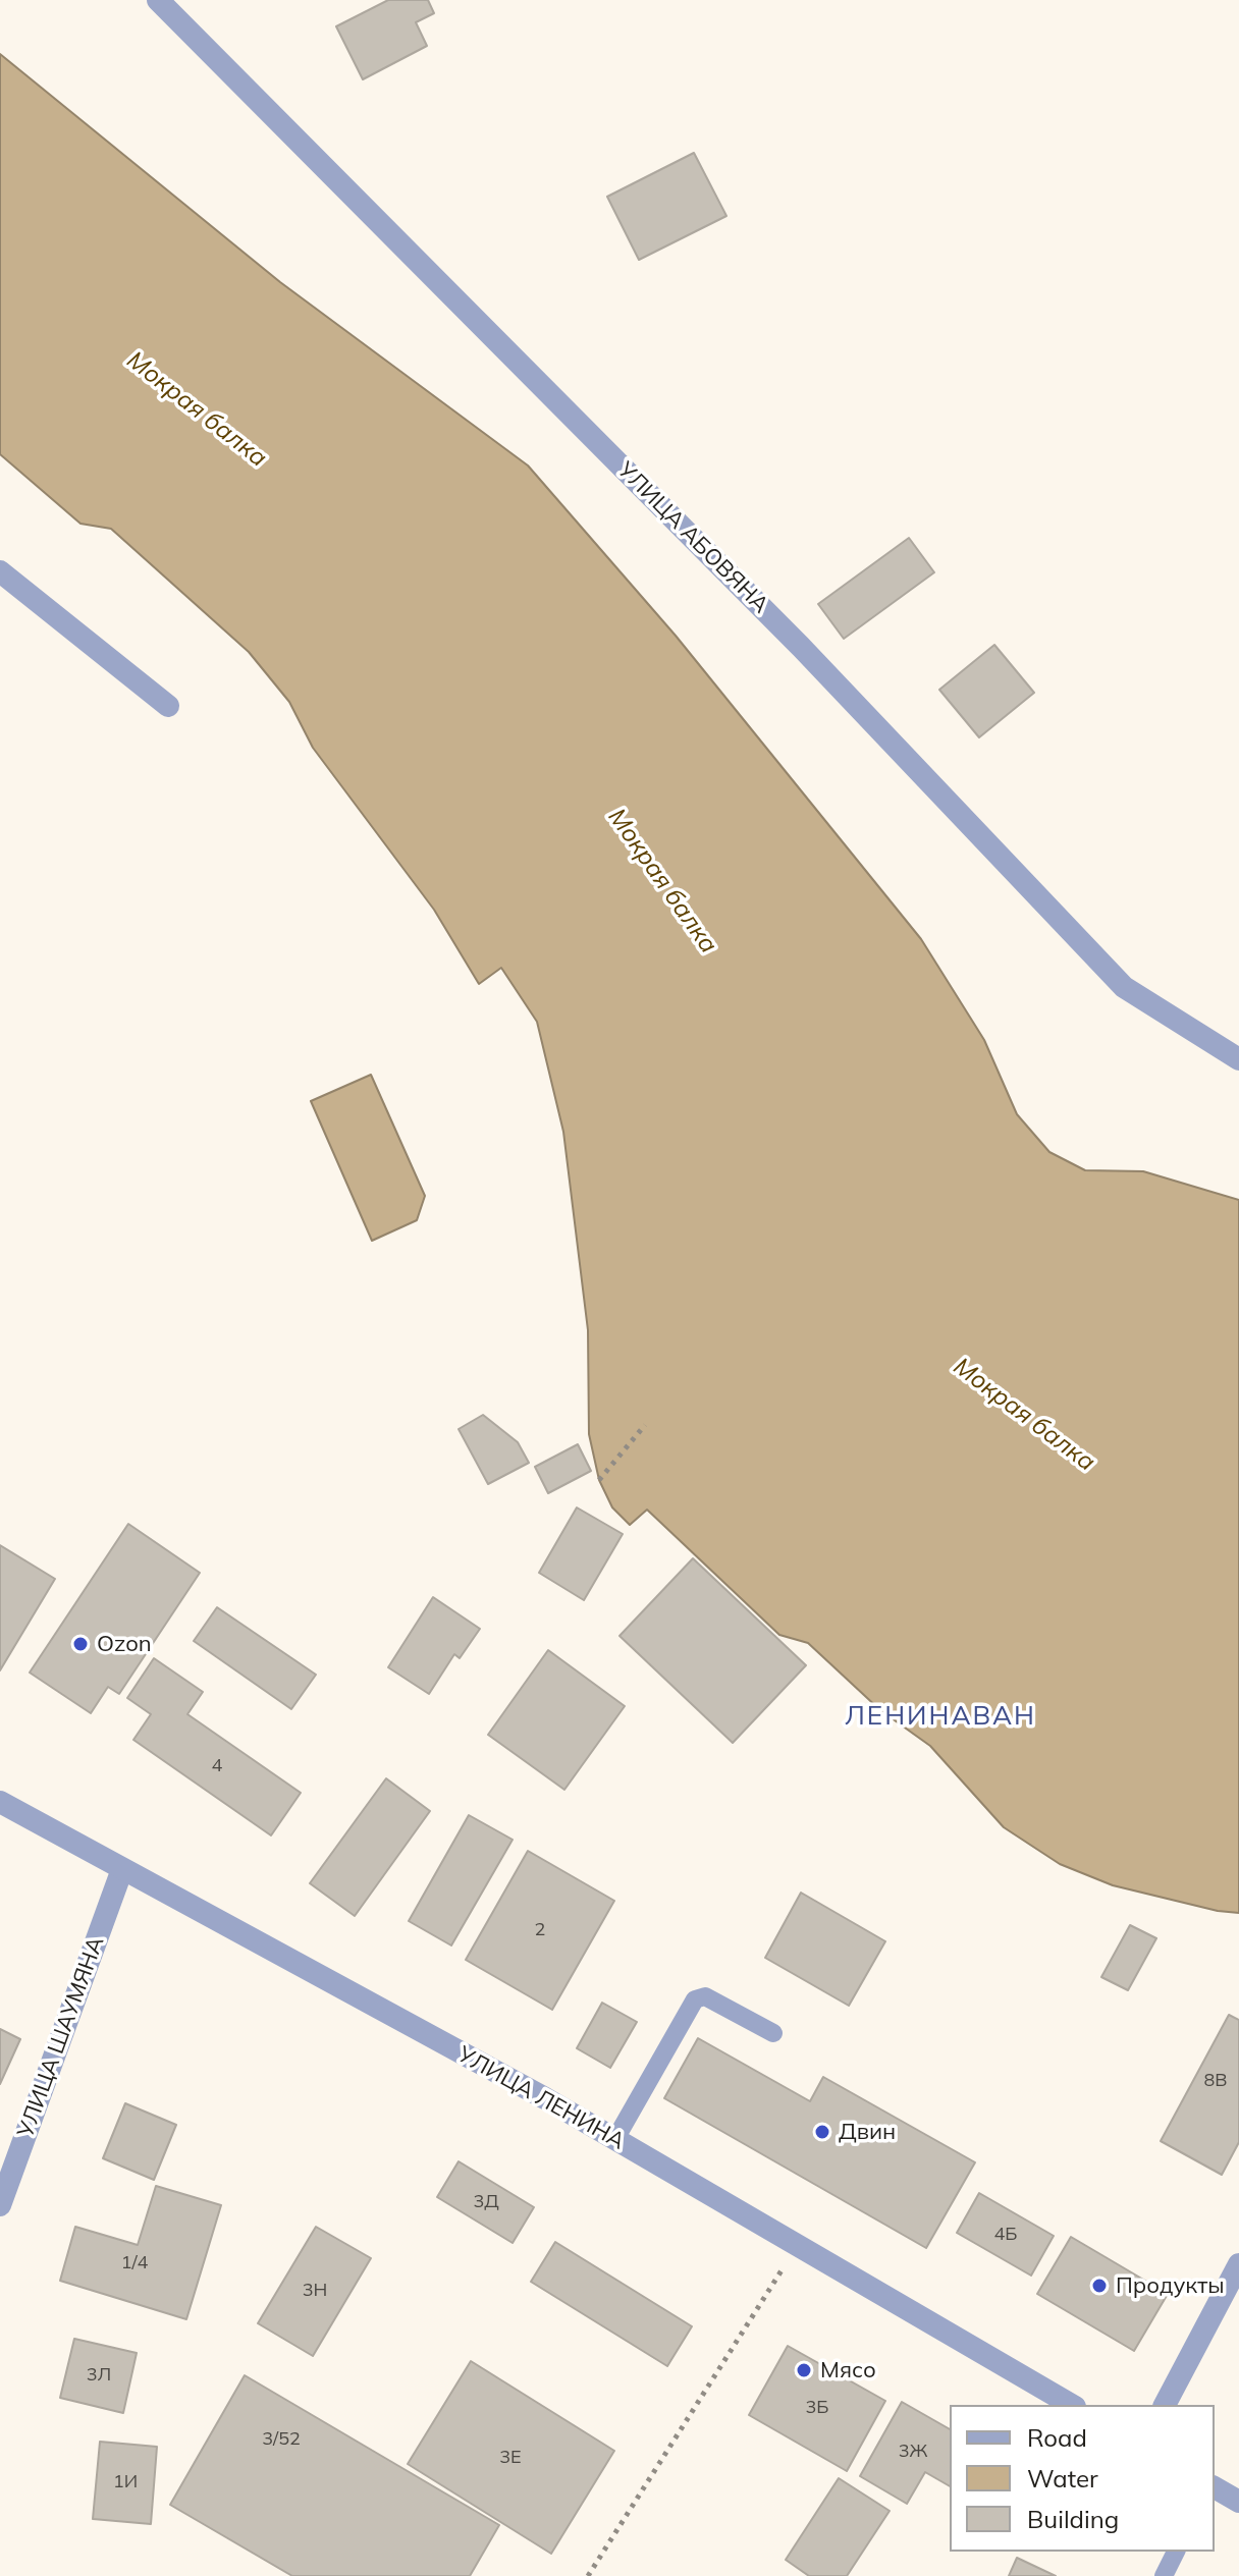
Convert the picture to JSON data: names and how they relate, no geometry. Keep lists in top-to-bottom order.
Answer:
{
  "streets": {
    "street": ["УЛИЦА АБОВЯНА", "УЛИЦА ШАУМЯНА", "УЛИЦА ЛЕНИНА"]
  },
  "crossings": [
    ["УЛИЦА ШАУМЯНА", "УЛИЦА ЛЕНИНА"]
  ],
  "districts": ["ЛЕНИНАВАН"],
  "water": ["Мокрая балка"],
  "places": [
    "Ozon",
    "Двин",
    "Продукты",
    "Мясо"
  ],
  "house_numbers": [
    "4",
    "2",
    "8В",
    "3Д",
    "4Б",
    "1/4",
    "3Н",
    "3Л",
    "3Б",
    "3/52",
    "3Ж",
    "3Е",
    "1И"
  ],
  "legend": ["Road", "Water", "Building"]
}
